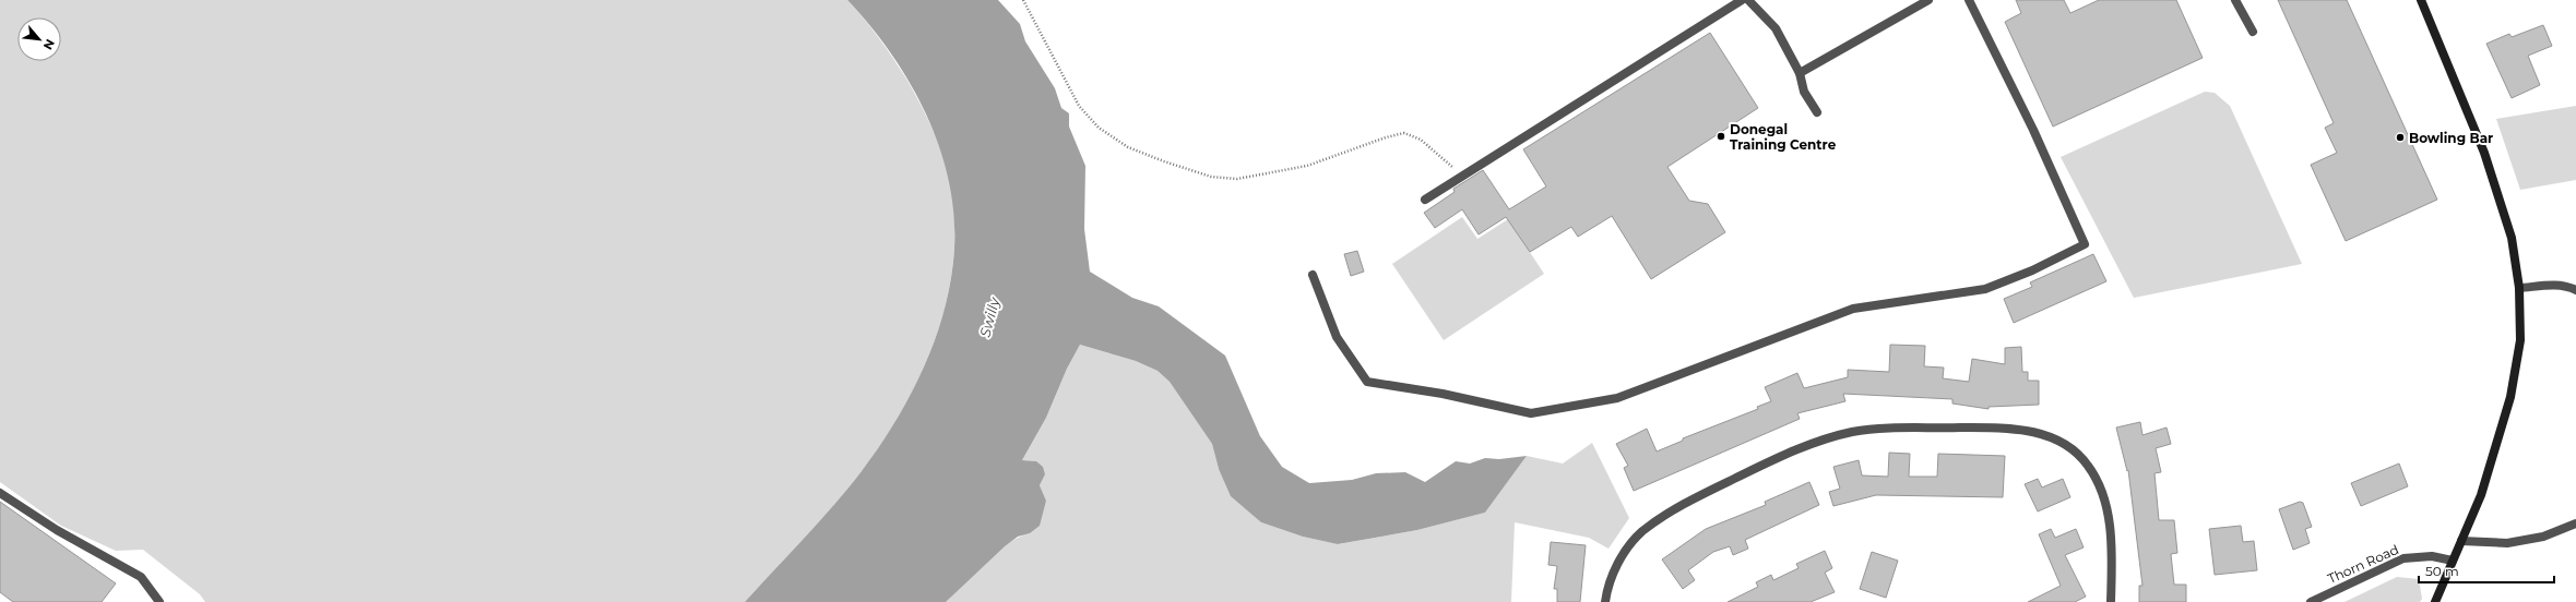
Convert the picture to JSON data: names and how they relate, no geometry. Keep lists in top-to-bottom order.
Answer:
{
  "streets": {
    "street": ["Thorn Road"]
  },
  "water": ["Swilly"],
  "places": ["Donegal Training Centre", "Bowling Bar"],
  "scale_bar": "50 m",
  "north": "bottom right"
}
